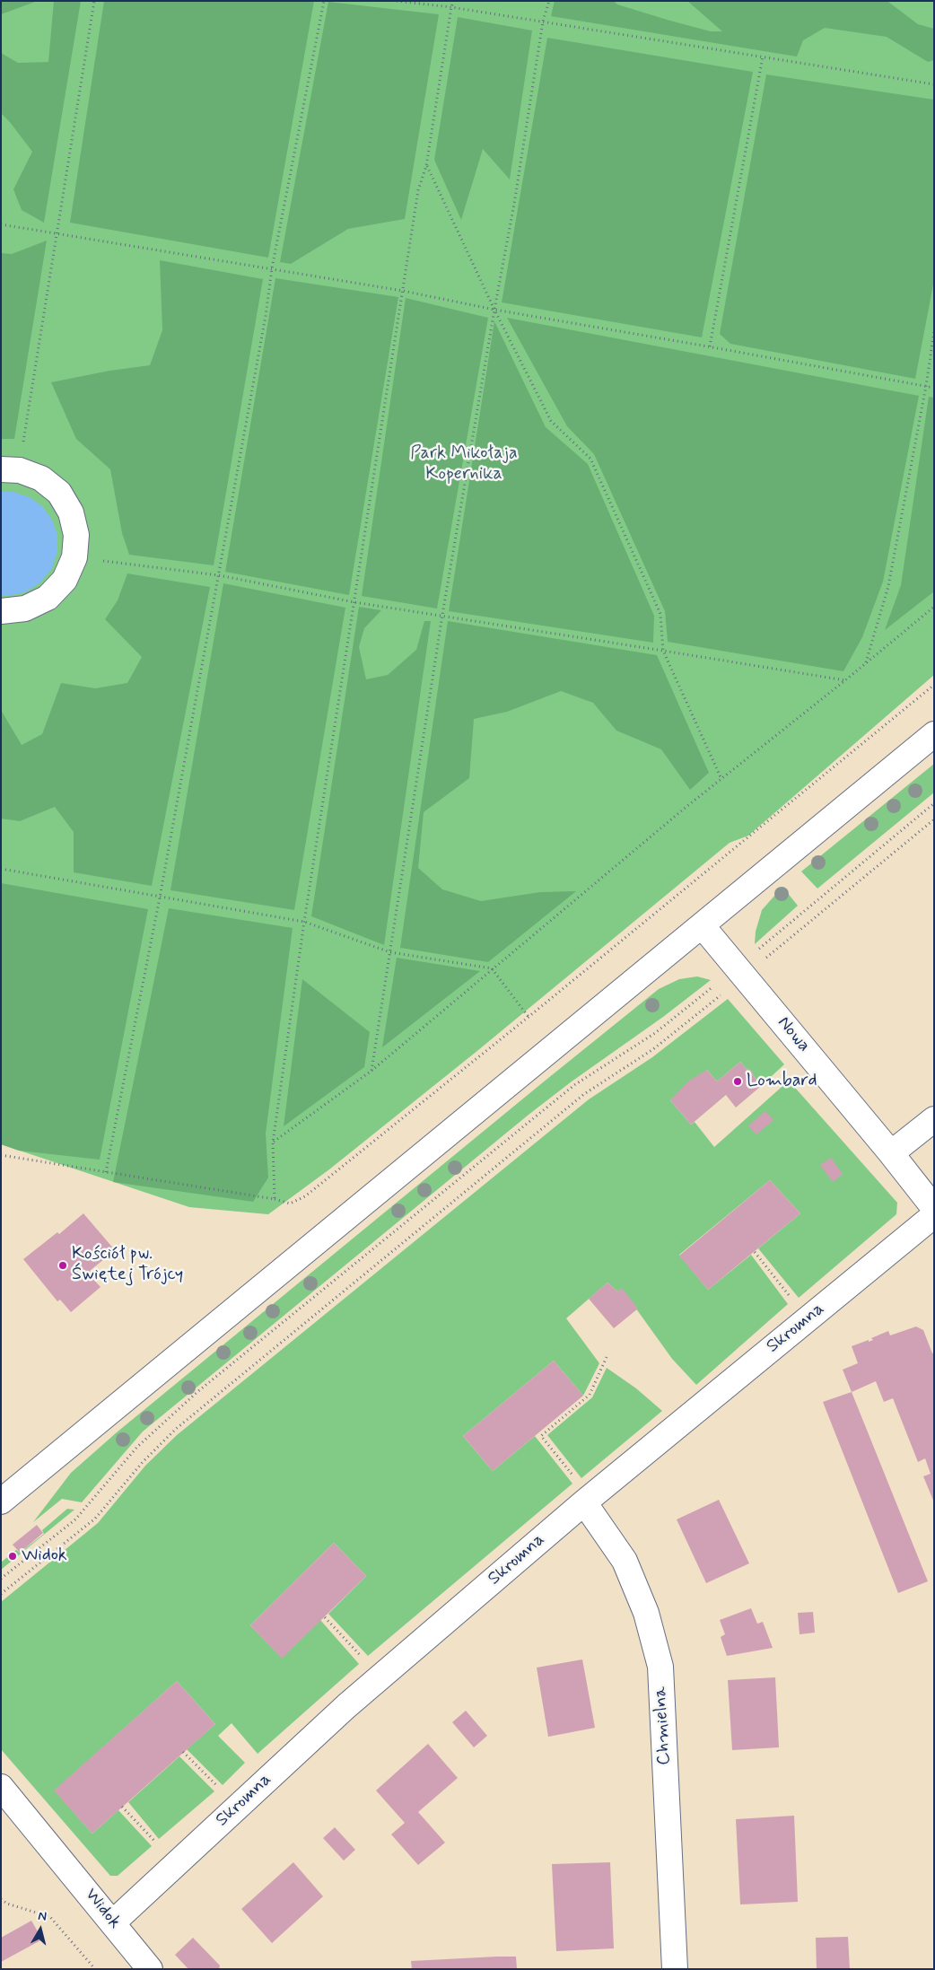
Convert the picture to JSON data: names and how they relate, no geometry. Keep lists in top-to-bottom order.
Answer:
{
  "streets": {
    "street": [
      "Nowa",
      "Skromna",
      "Chmielna",
      "Widok"
    ]
  },
  "crossings": [
    ["Skromna", "Chmielna"],
    ["Skromna", "Widok"]
  ],
  "parks": ["Park Mikołaja Kopernika"],
  "places": ["Lombard", "Kościół pw. Świętej Trójcy", "Widok"],
  "north": "top"
}
